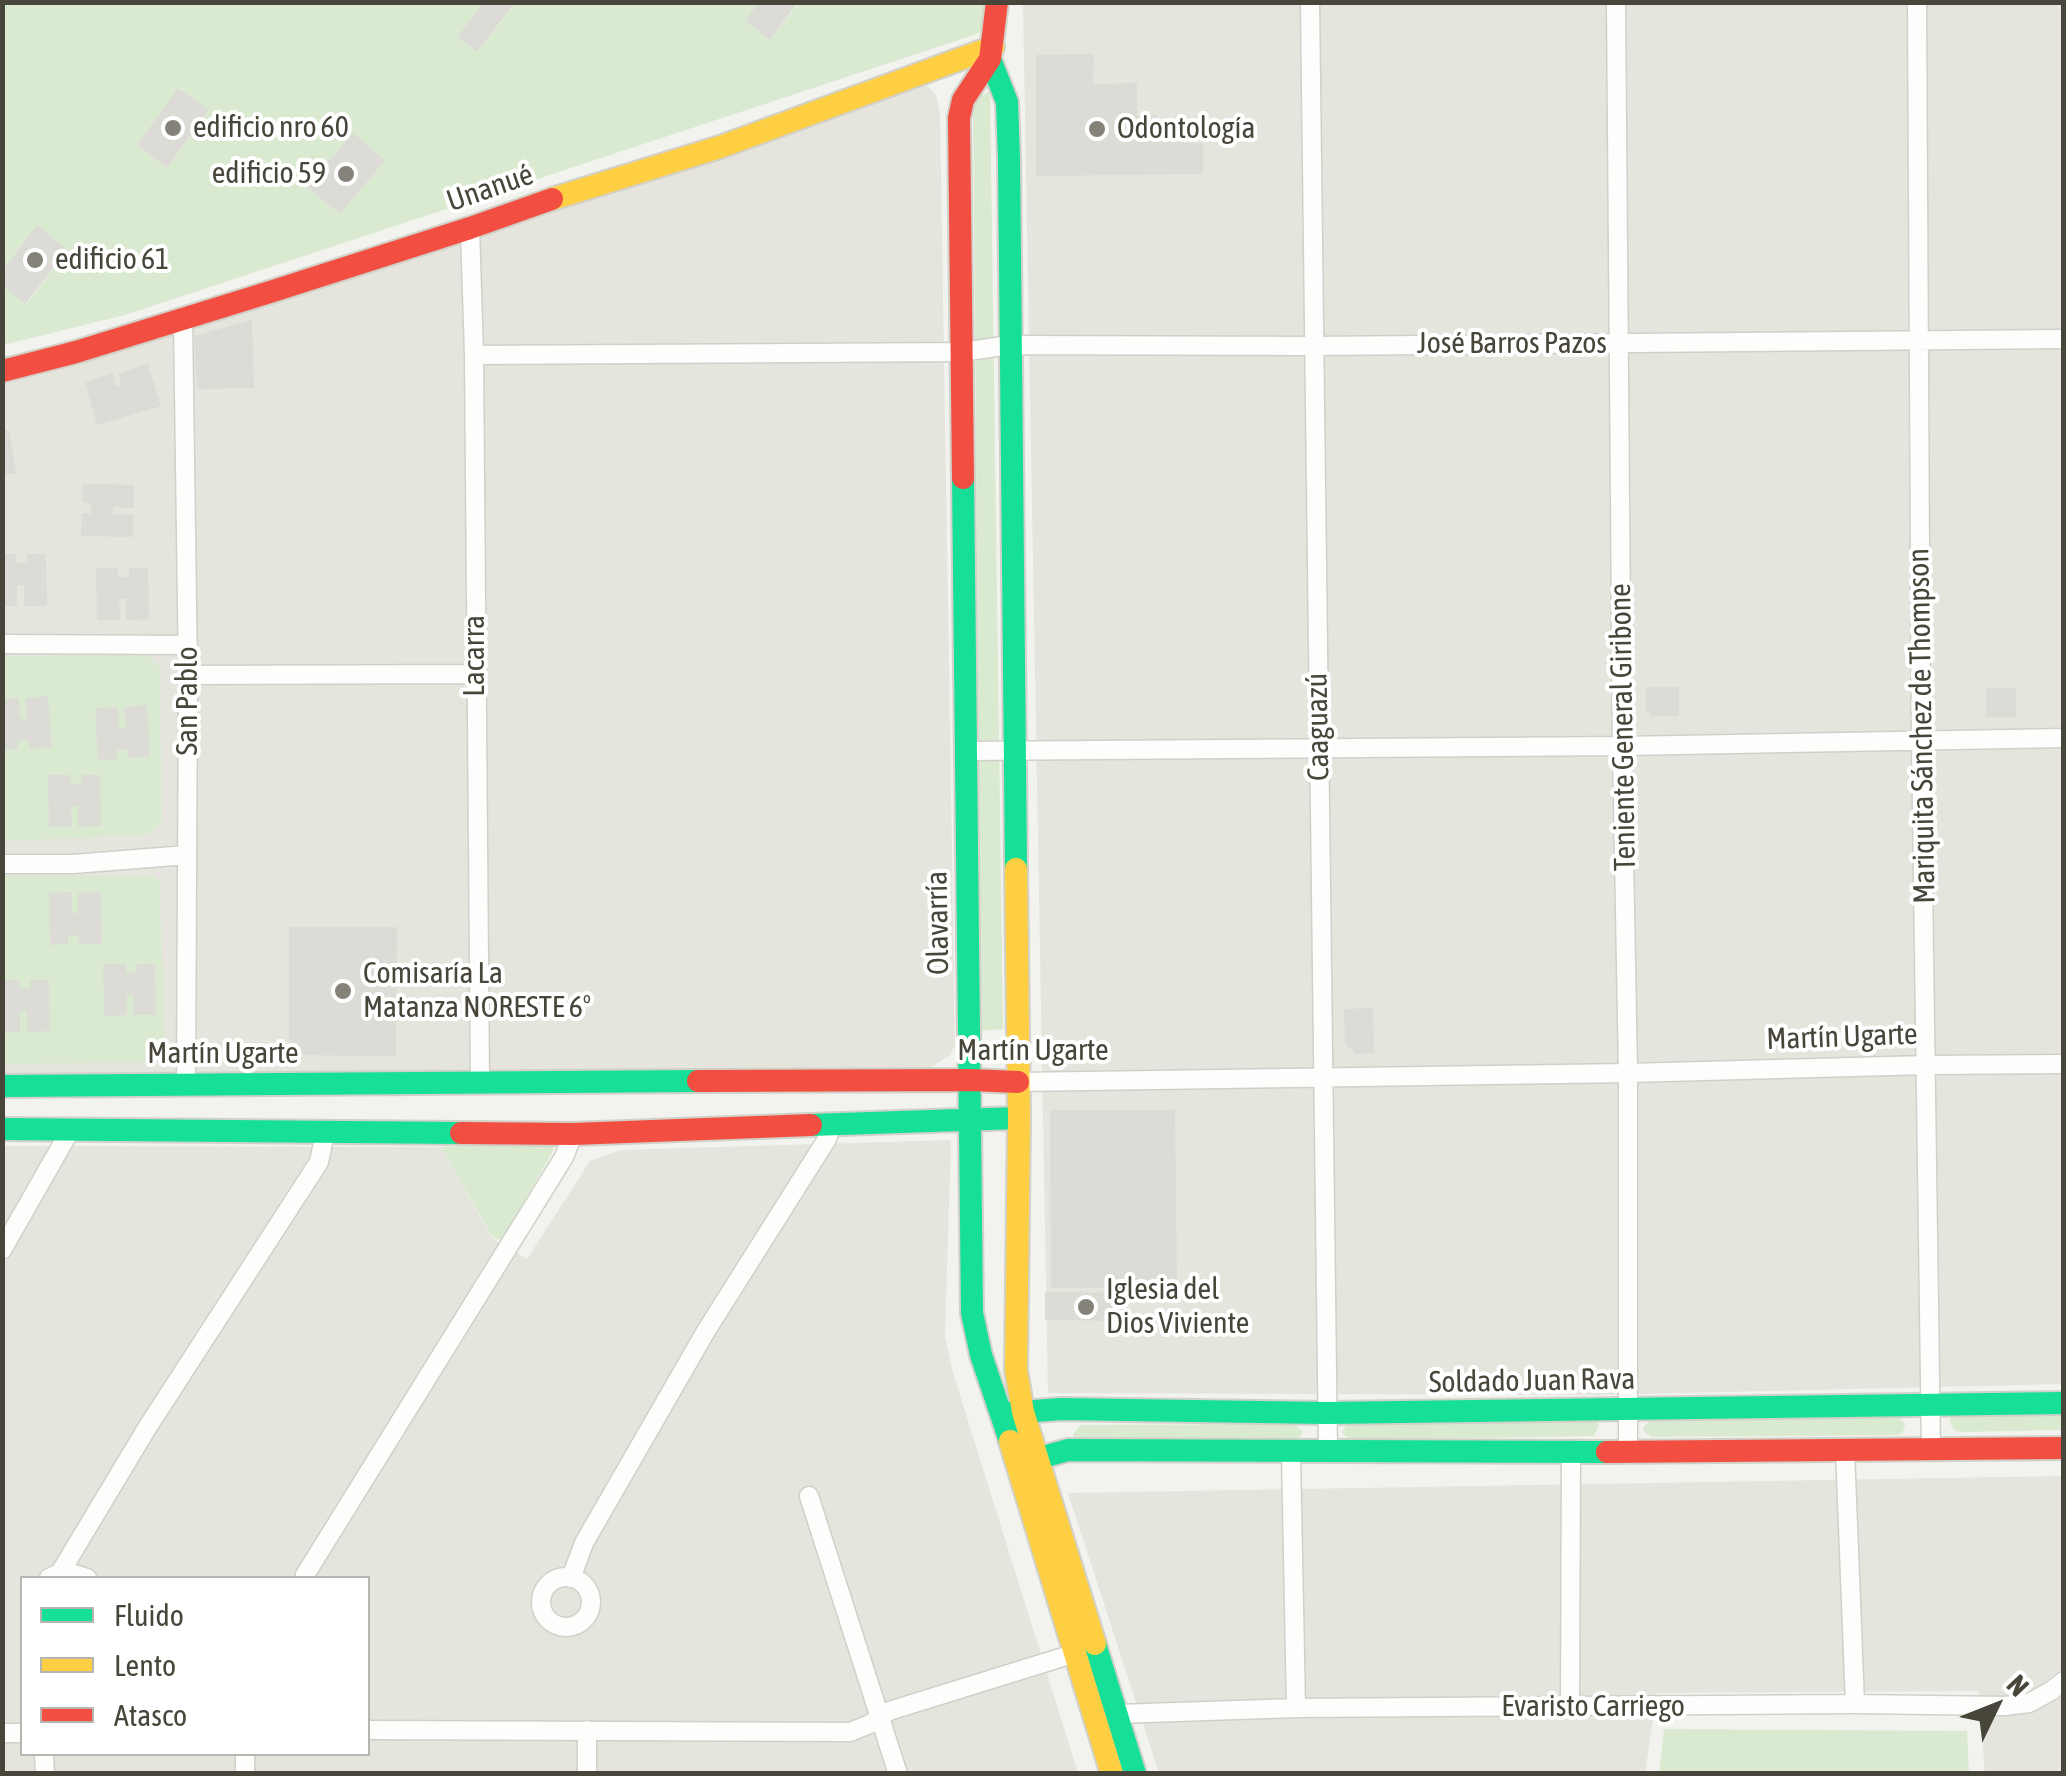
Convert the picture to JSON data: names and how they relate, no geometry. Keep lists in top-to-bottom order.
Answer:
{
  "streets": {
    "street": [
      "Unanué",
      "José Barros Pazos",
      "Lacarra",
      "San Pablo",
      "Mariquita Sánchez de Thompson",
      "Caaguazú",
      "Teniente General Giribone",
      "Olavarría",
      "Martín Ugarte",
      "Soldado Juan Rava",
      "Evaristo Carriego"
    ]
  },
  "crossings": [
    ["Unanué", "Lacarra"],
    ["Unanué", "San Pablo"],
    ["Unanué", "Olavarría"],
    ["José Barros Pazos", "Lacarra"],
    ["José Barros Pazos", "Mariquita Sánchez de Thompson"],
    ["José Barros Pazos", "Caaguazú"],
    ["José Barros Pazos", "Teniente General Giribone"],
    ["José Barros Pazos", "Olavarría"],
    ["Lacarra", "Martín Ugarte"],
    ["San Pablo", "Martín Ugarte"],
    ["Mariquita Sánchez de Thompson", "Martín Ugarte"],
    ["Mariquita Sánchez de Thompson", "Soldado Juan Rava"],
    ["Caaguazú", "Martín Ugarte"],
    ["Caaguazú", "Soldado Juan Rava"],
    ["Teniente General Giribone", "Martín Ugarte"],
    ["Teniente General Giribone", "Soldado Juan Rava"],
    ["Olavarría", "Martín Ugarte"],
    ["Olavarría", "Soldado Juan Rava"],
    ["Olavarría", "Evaristo Carriego"]
  ],
  "places": [
    "edificio nro 60",
    "Odontología",
    "edificio 59",
    "edificio 61",
    "Comisaría La Matanza NORESTE 6°",
    "Iglesia del Dios Viviente"
  ],
  "legend": ["Fluido", "Lento", "Atasco"],
  "north": "top right"
}
